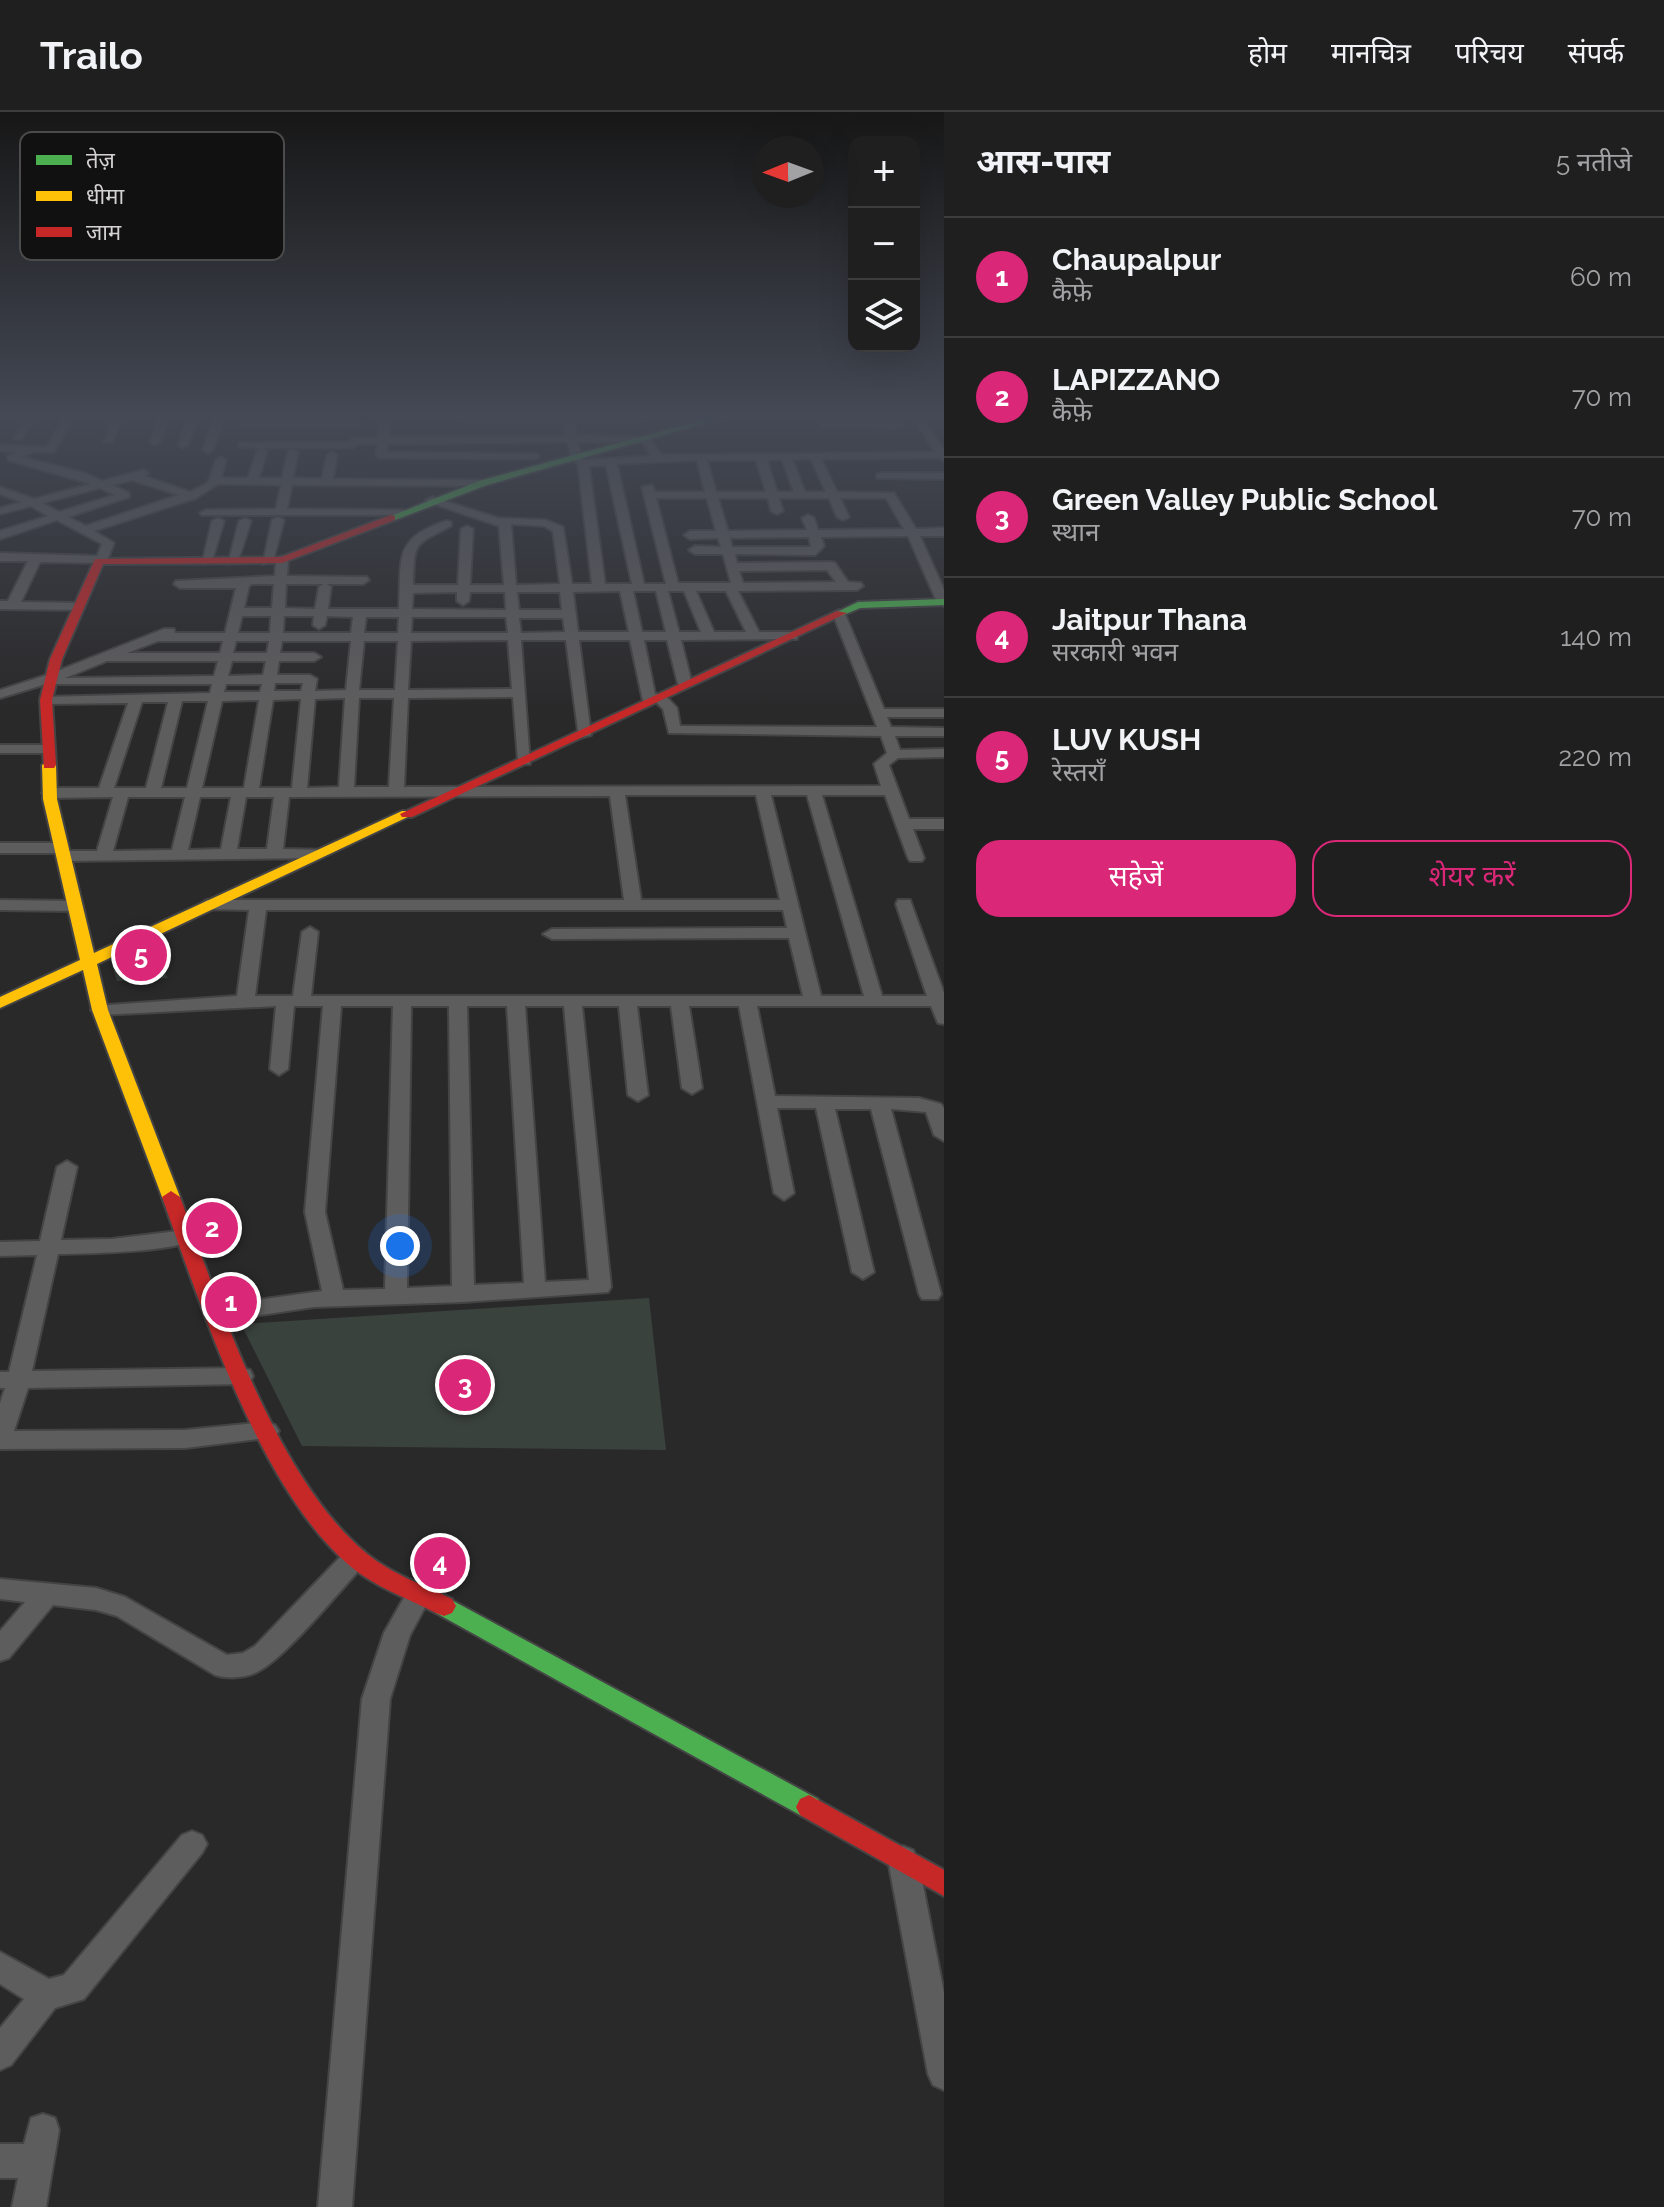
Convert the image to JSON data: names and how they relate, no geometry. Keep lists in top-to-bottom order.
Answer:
{
  "legend": ["तेज़", "धीमा", "जाम"],
  "north": "left",
  "page": {
    "header": "Trailo",
    "nav": [
      "होम",
      "मानचित्र",
      "परिचय",
      "संपर्क"
    ],
    "heading": ["आस-पास", "5 नतीजे"],
    "map_buttons": ["+", "−"],
    "list": [
      {
        "mark": "1",
        "name": "Chaupalpur",
        "note": "कैफ़े",
        "value": "60 m"
      },
      {
        "mark": "2",
        "name": "LAPIZZANO",
        "note": "कैफ़े",
        "value": "70 m"
      },
      {
        "mark": "3",
        "name": "Green Valley Public School",
        "note": "स्थान",
        "value": "70 m"
      },
      {
        "mark": "4",
        "name": "Jaitpur Thana",
        "note": "सरकारी भवन",
        "value": "140 m"
      },
      {
        "mark": "5",
        "name": "LUV KUSH",
        "note": "रेस्तराँ",
        "value": "220 m"
      }
    ],
    "buttons": ["सहेजें", "शेयर करें"],
    "pins": [
      "5",
      "2",
      "1",
      "3",
      "4"
    ]
  }
}
